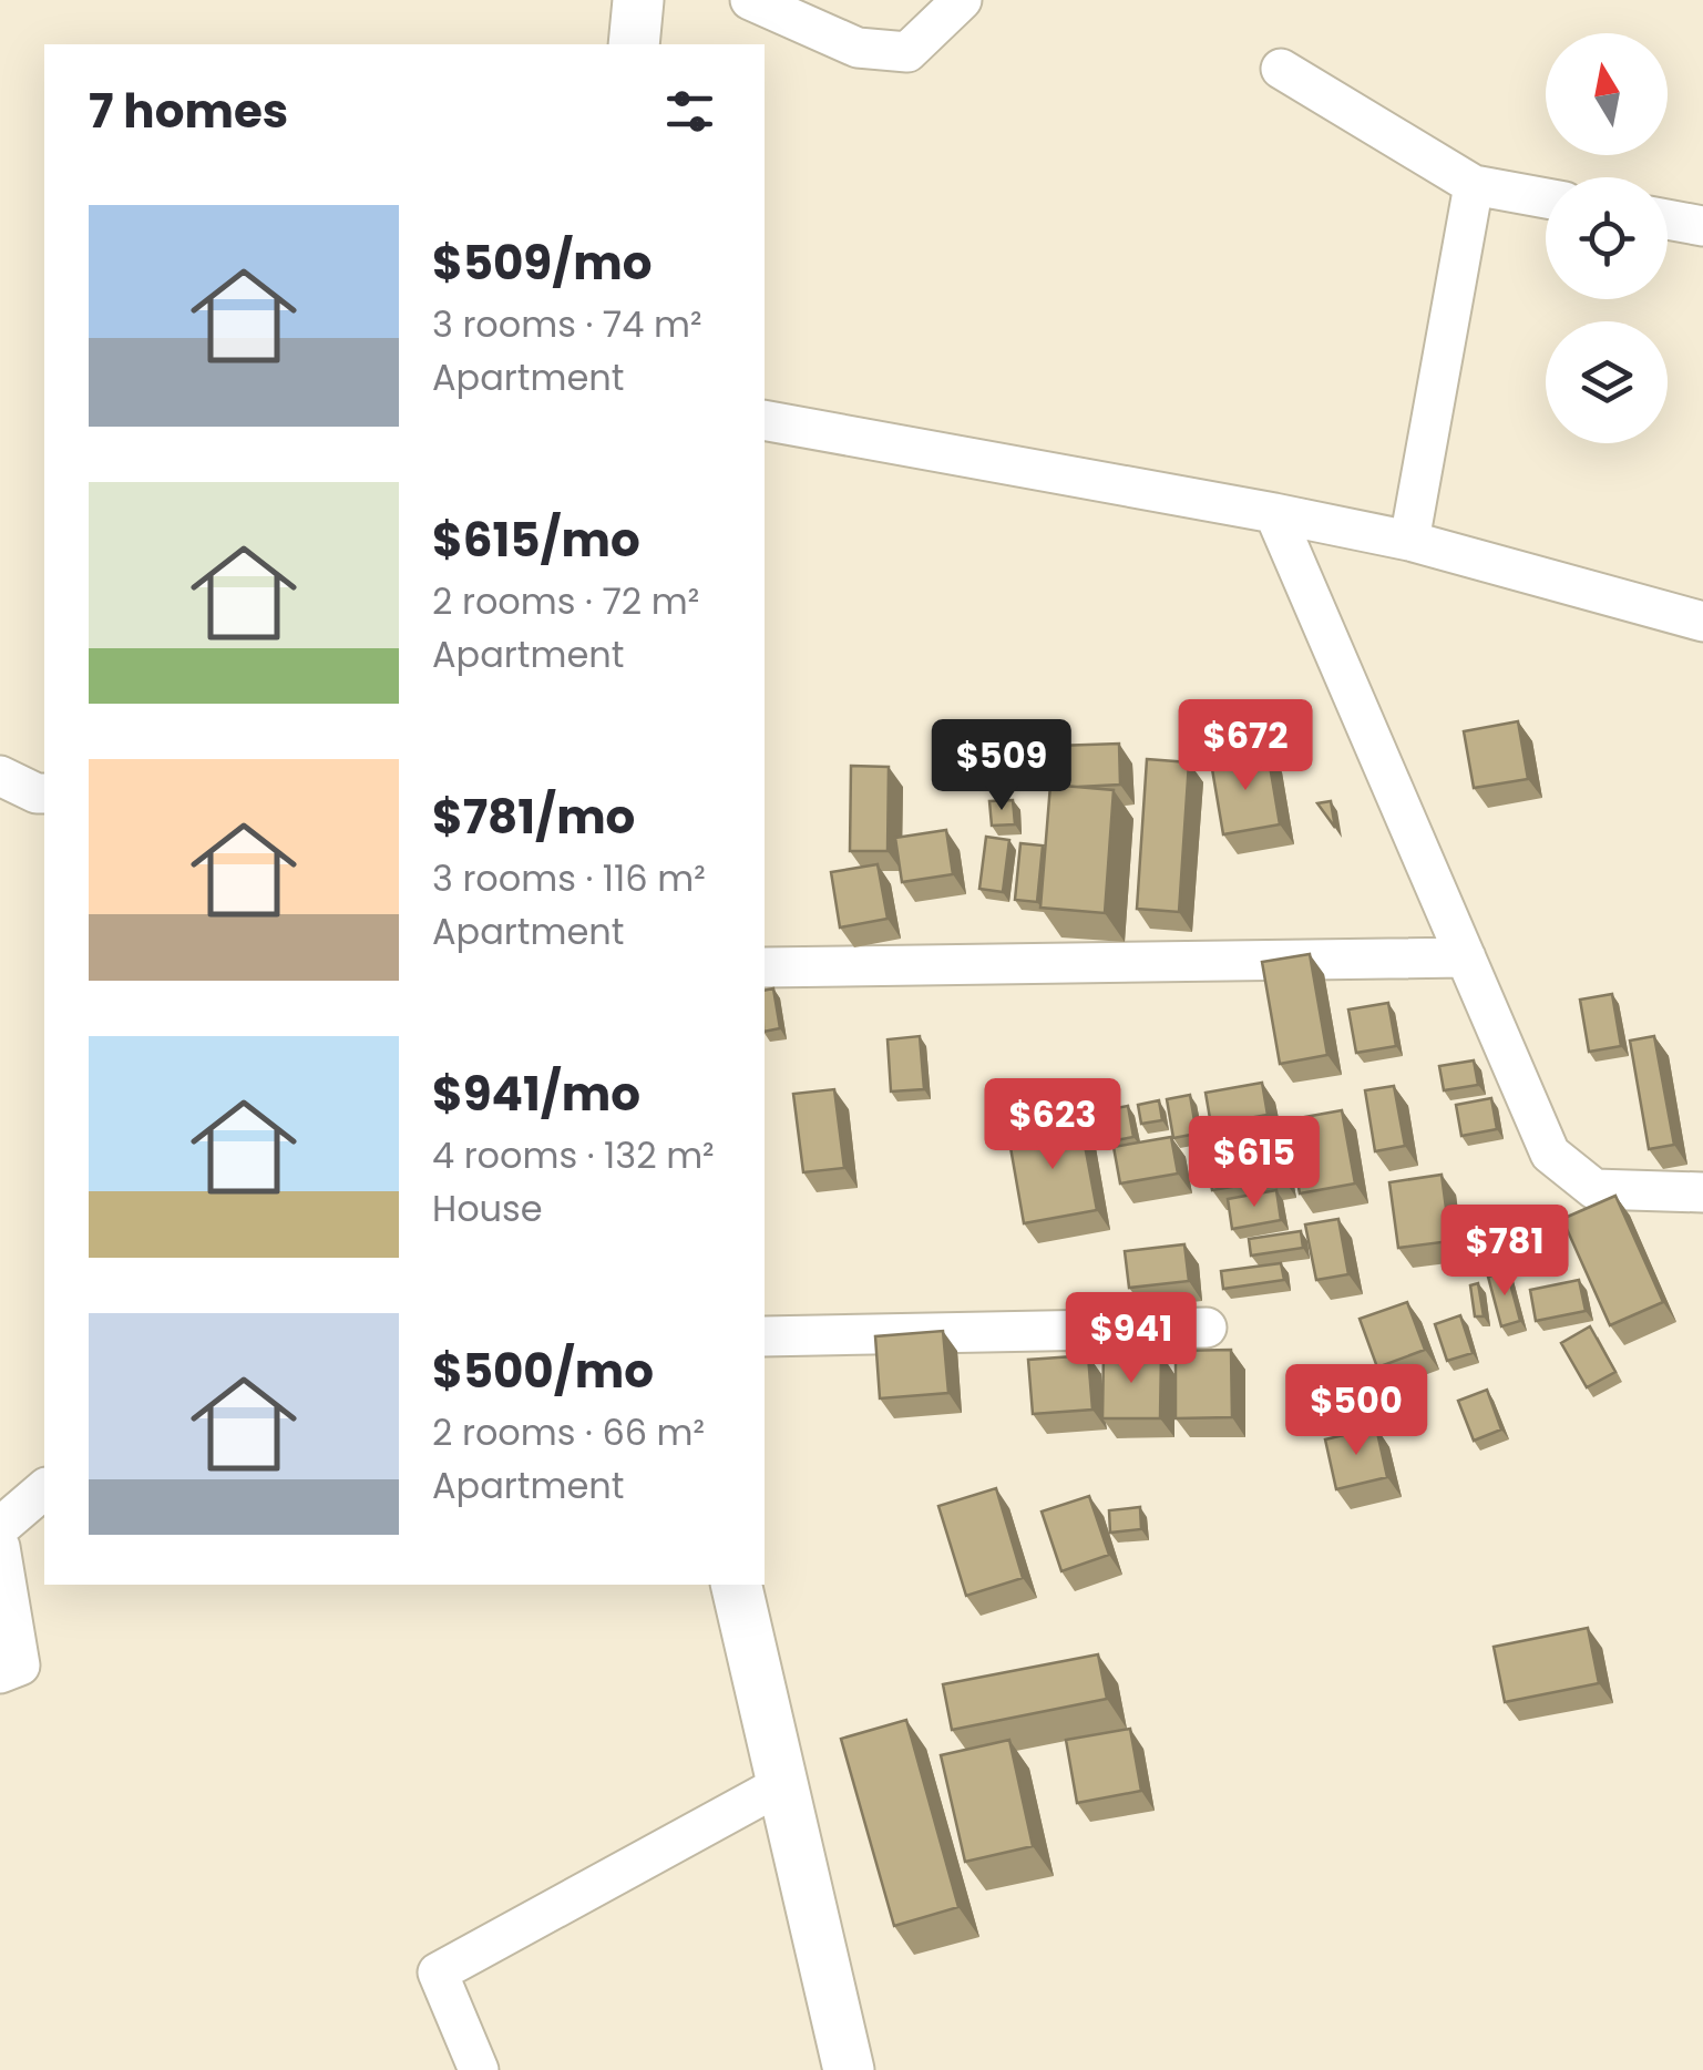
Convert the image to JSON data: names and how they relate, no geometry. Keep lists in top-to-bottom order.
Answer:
{
  "north": "top",
  "page": {
    "heading": "7 homes",
    "list": [
      {
        "name": "$509/mo",
        "note": "3 rooms · 74 m² · Apartment"
      },
      {
        "name": "$615/mo",
        "note": "2 rooms · 72 m² · Apartment"
      },
      {
        "name": "$781/mo",
        "note": "3 rooms · 116 m² · Apartment"
      },
      {
        "name": "$941/mo",
        "note": "4 rooms · 132 m² · House"
      },
      {
        "name": "$500/mo",
        "note": "2 rooms · 66 m² · Apartment"
      }
    ],
    "price": [
      "$672",
      "$509",
      "$623",
      "$615",
      "$781",
      "$941",
      "$500"
    ]
  }
}
